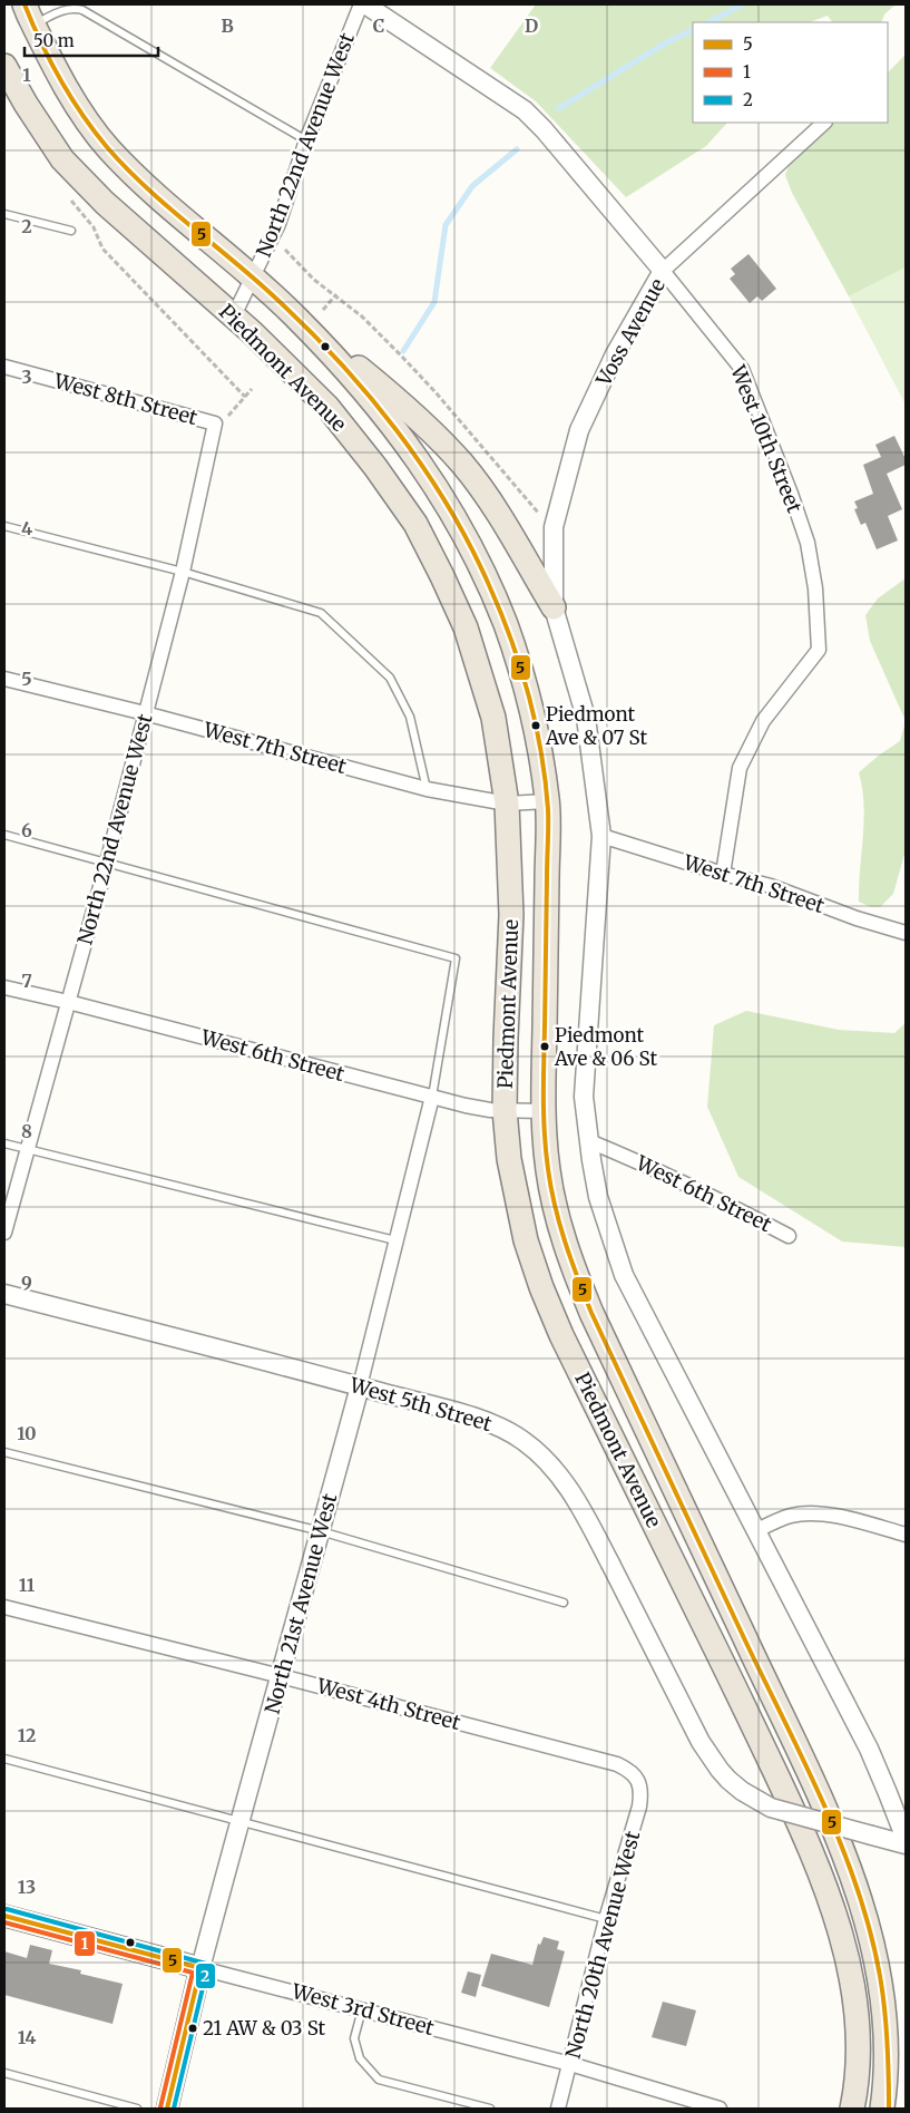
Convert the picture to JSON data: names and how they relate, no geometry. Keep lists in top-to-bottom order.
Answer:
{
  "streets": {
    "highway": ["Piedmont Avenue"],
    "main road": ["North 21st Avenue West", "West 3rd Street"],
    "street": [
      "North 22nd Avenue West",
      "Voss Avenue",
      "West 8th Street",
      "West 10th Street",
      "West 7th Street",
      "West 6th Street",
      "West 5th Street",
      "West 4th Street",
      "North 20th Avenue West"
    ]
  },
  "crossings": [
    ["North 22nd Avenue West", "Piedmont Avenue"],
    ["North 22nd Avenue West", "West 8th Street"],
    ["North 22nd Avenue West", "West 10th Street"],
    ["North 22nd Avenue West", "West 7th Street"],
    ["North 22nd Avenue West", "West 6th Street"],
    ["Voss Avenue", "West 10th Street"],
    ["Piedmont Avenue", "West 7th Street"],
    ["Piedmont Avenue", "West 6th Street"],
    ["West 10th Street", "West 7th Street"],
    ["West 6th Street", "North 21st Avenue West"],
    ["West 5th Street", "North 21st Avenue West"],
    ["North 21st Avenue West", "West 4th Street"],
    ["North 21st Avenue West", "West 3rd Street"],
    ["West 4th Street", "North 20th Avenue West"],
    ["North 20th Avenue West", "West 3rd Street"]
  ],
  "places": ["Piedmont Ave & 07 St", "Piedmont Ave & 06 St", "21 AW & 03 St"],
  "lines": ["transit line 5", "transit line 2", "transit line 1"],
  "legend": ["5", "1", "2"],
  "scale_bar": "50 m",
  "grid": {
    "columns": ["B", "C", "D"],
    "rows": [
      "1",
      "2",
      "3",
      "4",
      "5",
      "6",
      "7",
      "8",
      "9",
      "10",
      "11",
      "12",
      "13",
      "14"
    ]
  }
}
